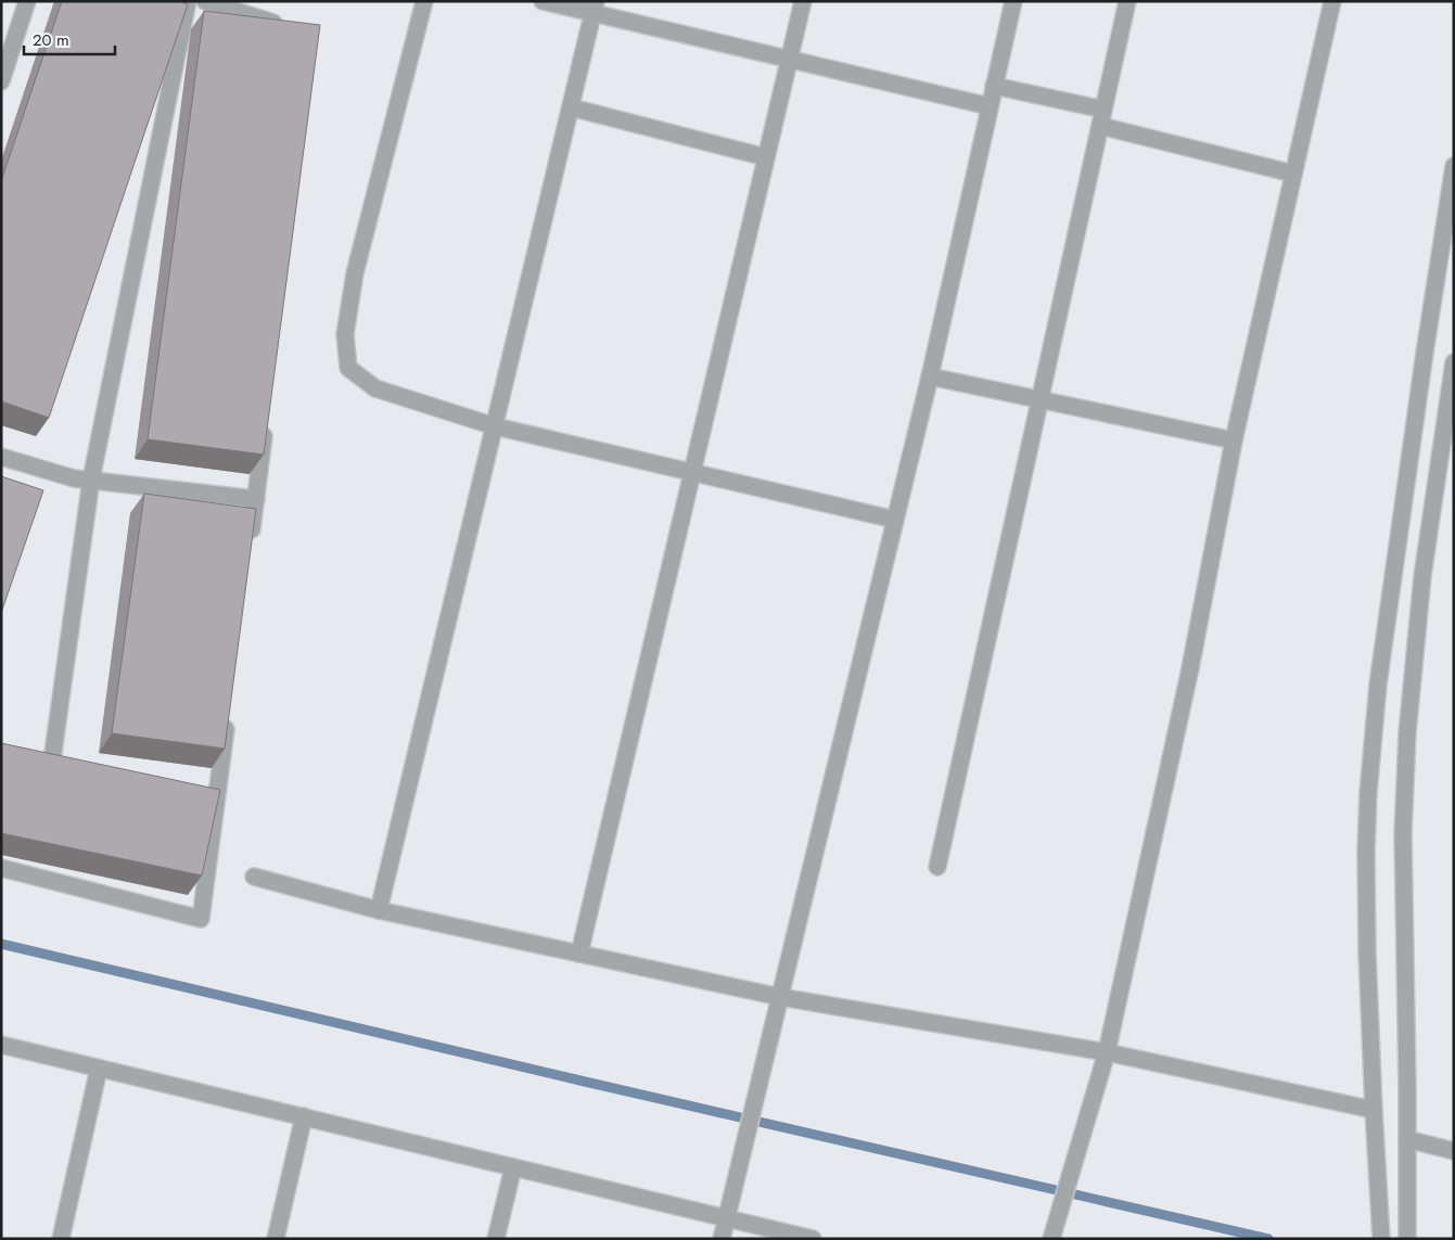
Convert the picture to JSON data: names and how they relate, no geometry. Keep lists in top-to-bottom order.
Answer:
{
  "scale_bar": "20 m"
}
